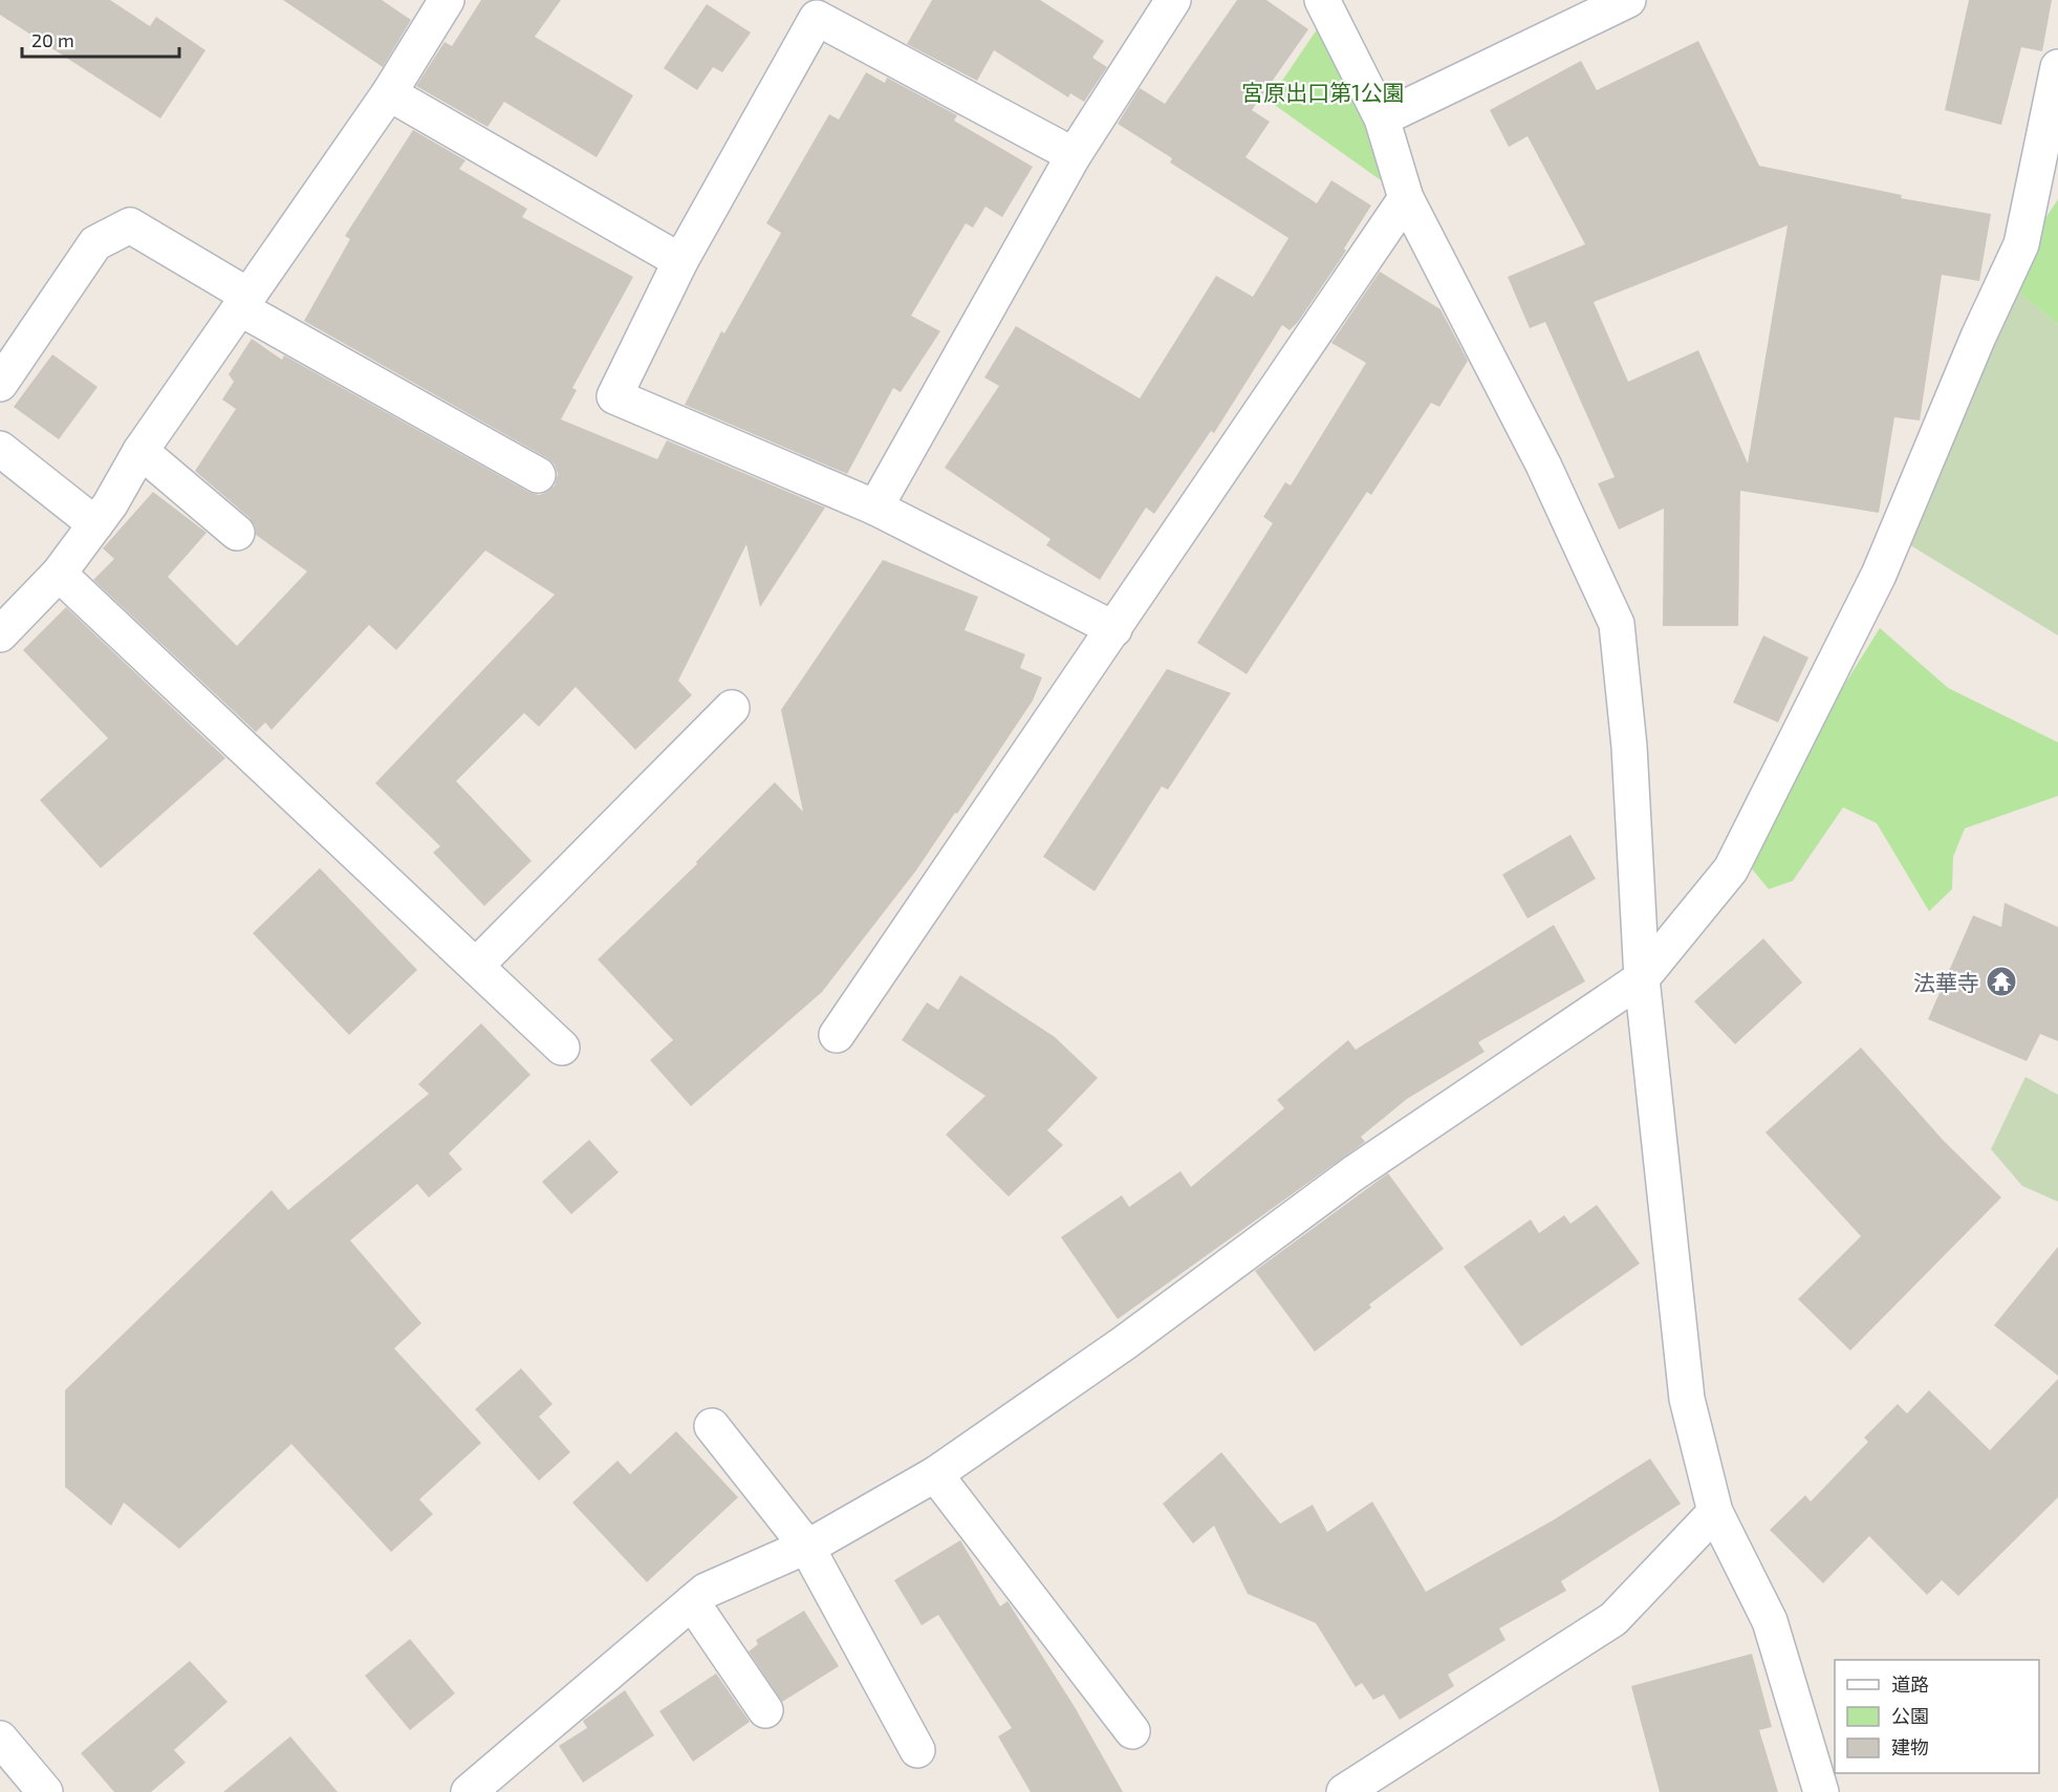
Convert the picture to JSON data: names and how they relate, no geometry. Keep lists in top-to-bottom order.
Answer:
{
  "parks": ["宮原出口第1公園"],
  "places": {
    "temple": ["法華寺"]
  },
  "legend": ["道路", "公園", "建物"],
  "scale_bar": "20 m"
}
